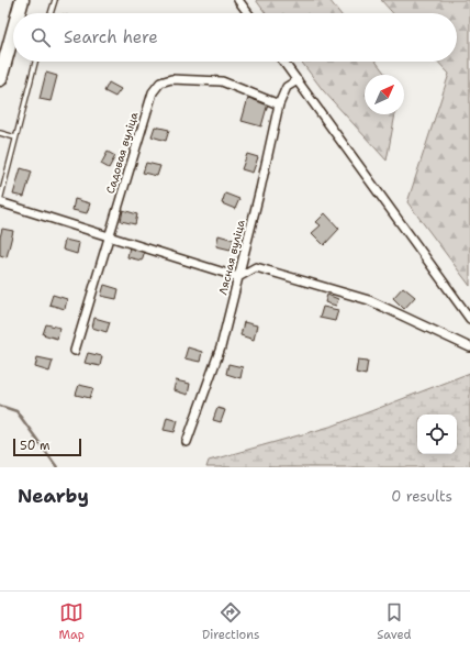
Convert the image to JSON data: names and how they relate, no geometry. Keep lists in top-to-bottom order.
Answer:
{
  "streets": {
    "street": ["Садовая вуліца", "Лясная вуліца"]
  },
  "crossings": [
    ["Садовая вуліца", "Лясная вуліца"]
  ],
  "scale_bar": "50 m",
  "north": "top right",
  "page": {
    "search": "Search here",
    "scale": "50 m",
    "heading": ["Nearby", "0 results"],
    "nav": ["Map", "Directions", "Saved"]
  }
}
